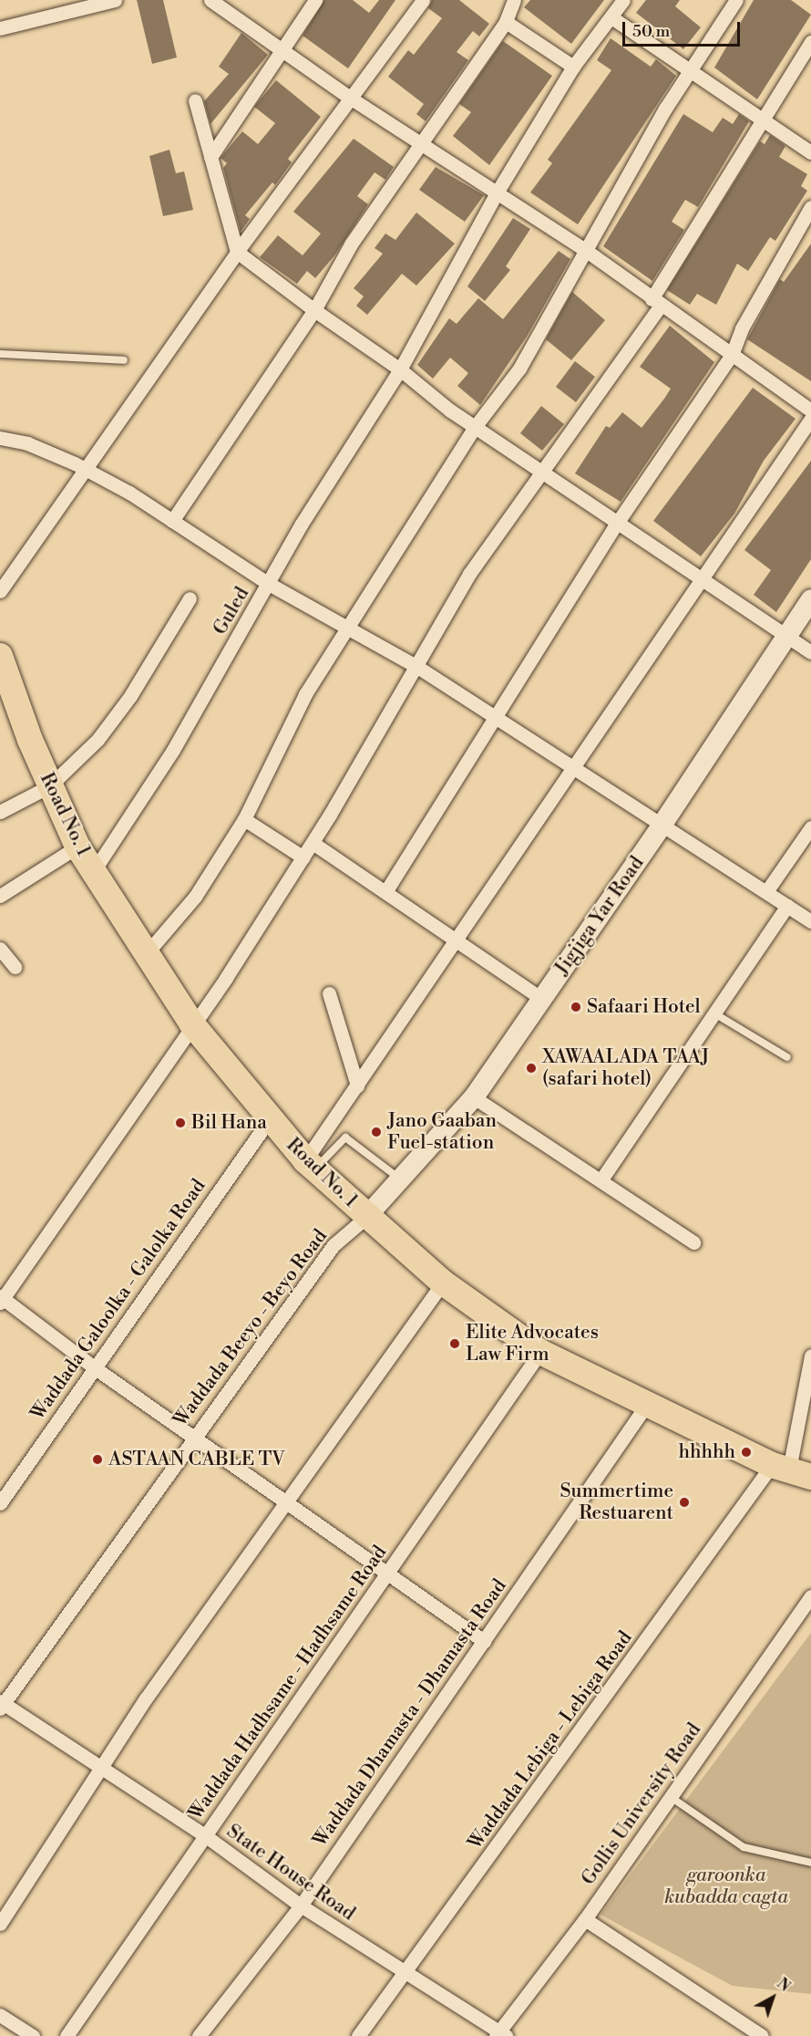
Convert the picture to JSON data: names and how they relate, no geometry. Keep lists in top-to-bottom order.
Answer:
{
  "streets": {
    "highway": ["Road No. 1"],
    "street": [
      "Guled",
      "Jigjiga Yar Road",
      "Waddada Galoolka - Galolka Road",
      "Waddada Beeyo - Beyo Road",
      "Waddada Hadhsame - Hadhsame Road",
      "Waddada Dhamasta - Dhamasta Road",
      "Waddada Lebiga - Lebiga Road",
      "Gollis University Road",
      "State House Road"
    ]
  },
  "crossings": [
    ["Guled", "Road No. 1"],
    ["Road No. 1", "Jigjiga Yar Road"],
    ["Road No. 1", "Waddada Galoolka - Galolka Road"],
    ["Road No. 1", "Waddada Beeyo - Beyo Road"],
    ["Road No. 1", "Waddada Hadhsame - Hadhsame Road"],
    ["Road No. 1", "Waddada Dhamasta - Dhamasta Road"],
    ["Road No. 1", "Waddada Lebiga - Lebiga Road"],
    ["Jigjiga Yar Road", "Waddada Beeyo - Beyo Road"],
    ["Waddada Beeyo - Beyo Road", "State House Road"],
    ["Waddada Hadhsame - Hadhsame Road", "State House Road"],
    ["Waddada Dhamasta - Dhamasta Road", "State House Road"],
    ["Waddada Lebiga - Lebiga Road", "State House Road"],
    ["Gollis University Road", "State House Road"]
  ],
  "parks": ["garoonka kubadda cagta"],
  "places": [
    "Safaari Hotel",
    "XAWAALADA TAAJ (safari hotel)",
    "Bil Hana",
    "Jano Gaaban Fuel-station",
    "Elite Advocates Law Firm",
    "hhhhh",
    "ASTAAN CABLE TV",
    "Summertime Restuarent"
  ],
  "scale_bar": "50 m",
  "north": "top right"
}
